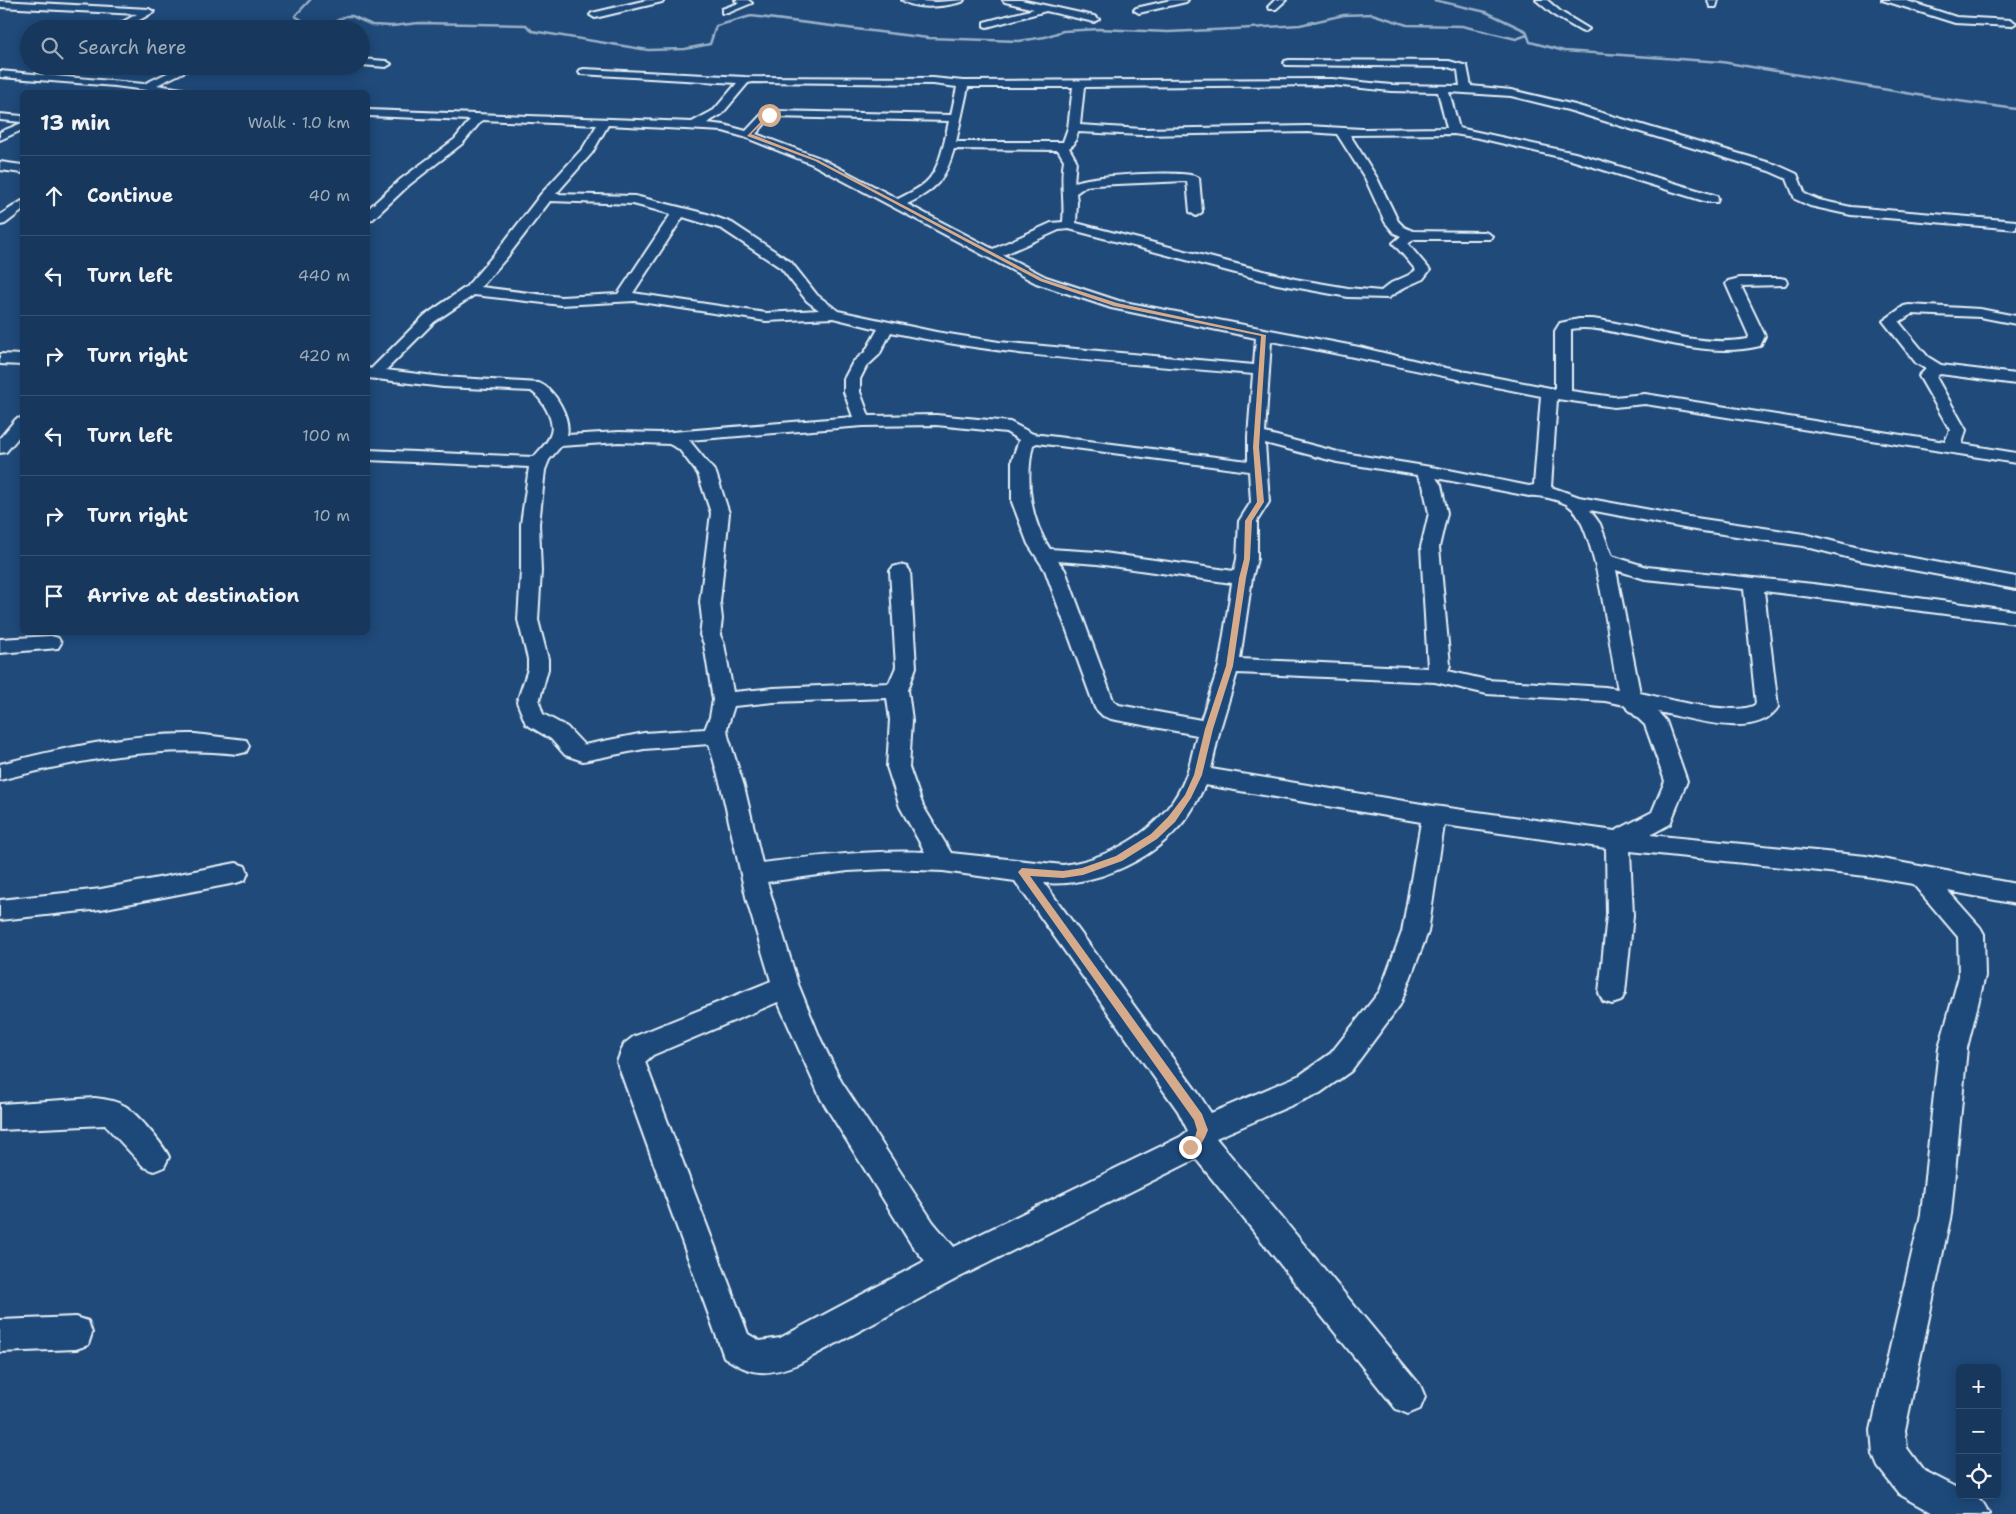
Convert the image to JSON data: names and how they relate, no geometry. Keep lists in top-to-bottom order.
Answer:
{
  "page": {
    "search": "Search here",
    "heading": ["13 min", "Walk · 1.0 km"],
    "list": [
      ["Continue", "40 m"],
      ["Turn left", "440 m"],
      ["Turn right", "420 m"],
      ["Turn left", "100 m"],
      ["Turn right", "10 m"],
      "Arrive at destination"
    ],
    "map_buttons": ["+", "−"]
  }
}
